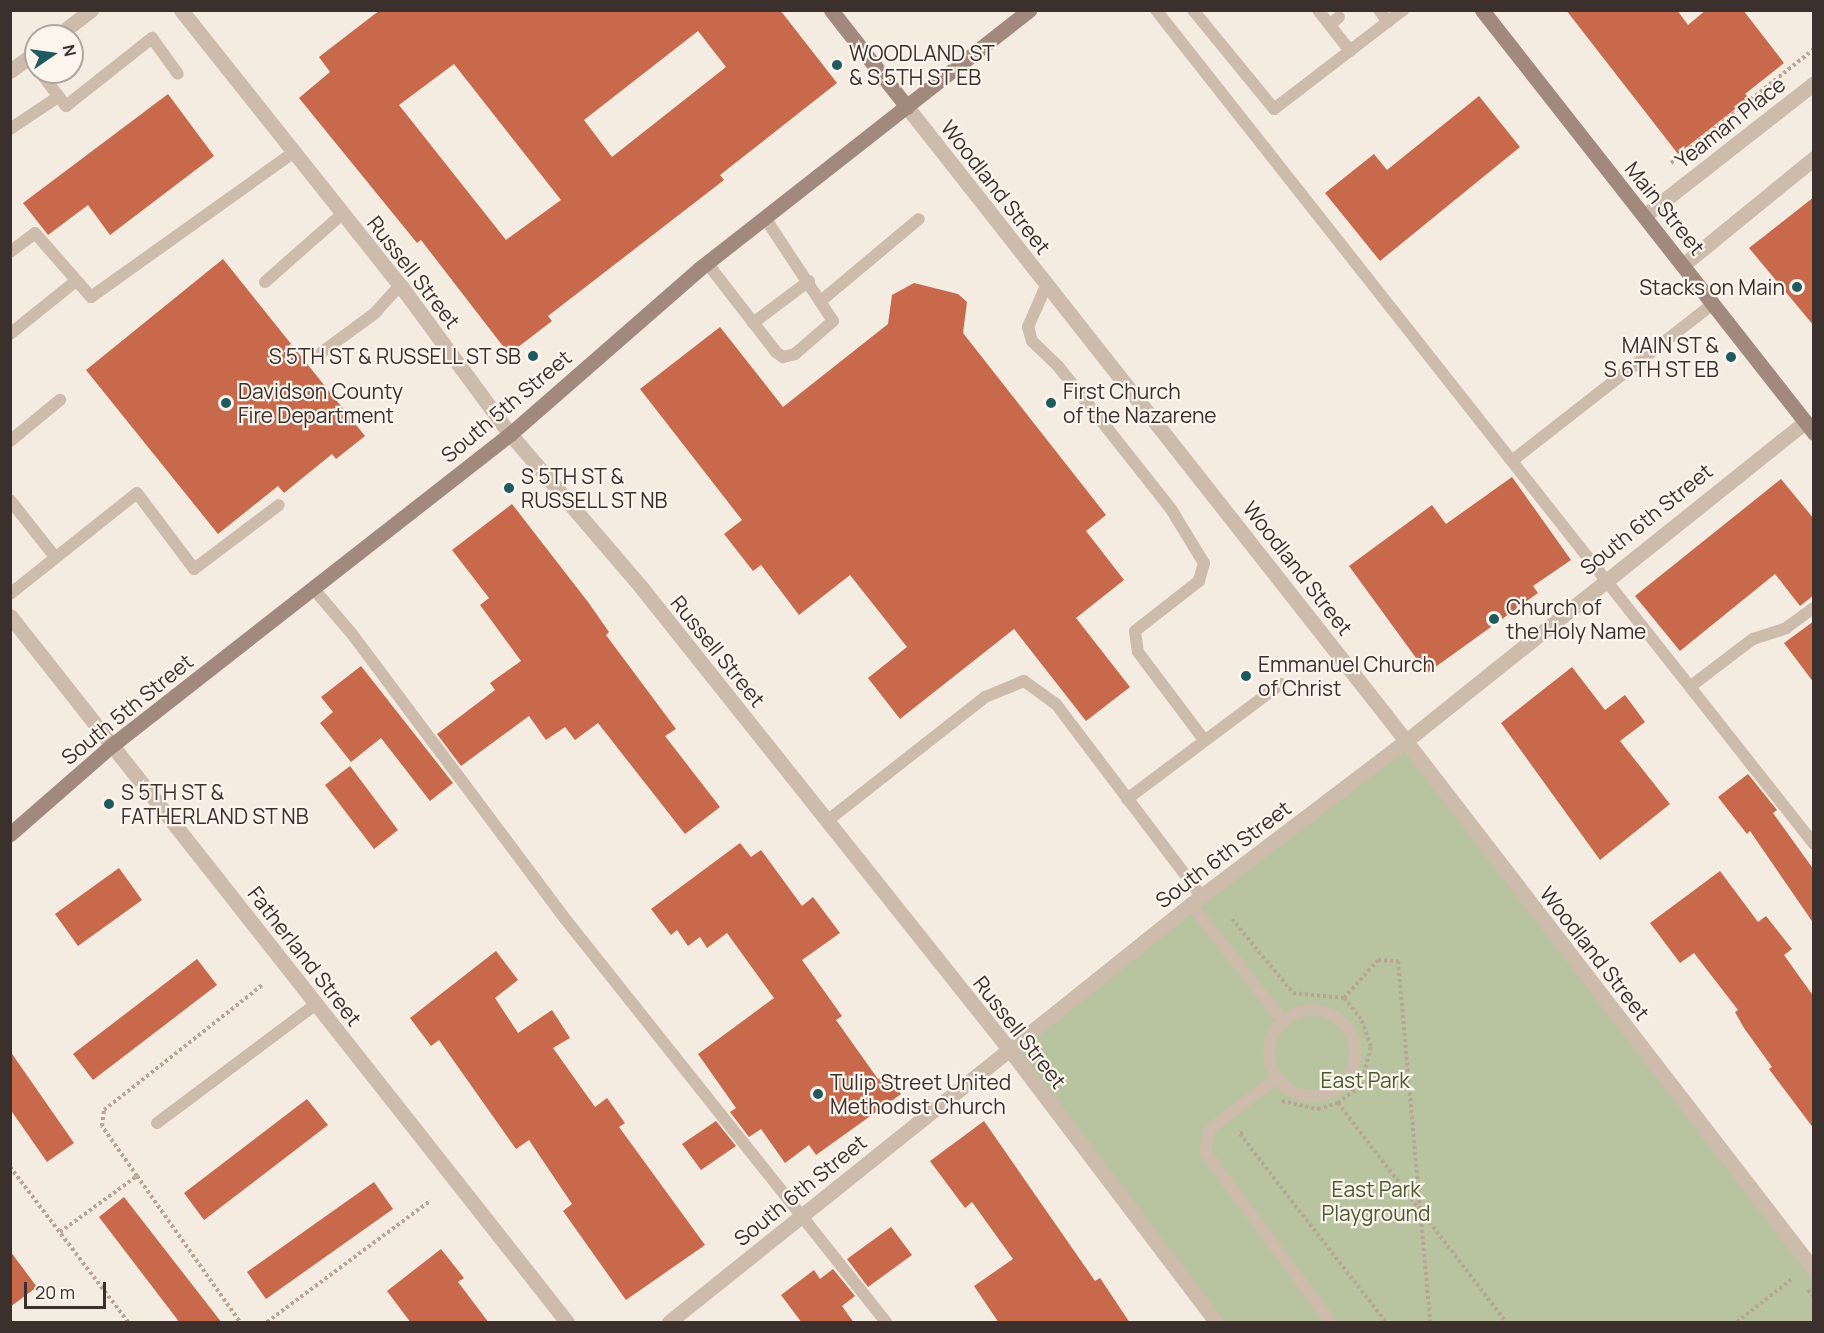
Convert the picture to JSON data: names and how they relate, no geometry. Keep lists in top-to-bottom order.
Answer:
{
  "streets": {
    "main road": ["Woodland Street", "Main Street", "South 5th Street"],
    "street": [
      "Yeaman Place",
      "Russell Street",
      "South 6th Street",
      "Fatherland Street"
    ]
  },
  "crossings": [
    ["Yeaman Place", "Main Street"],
    ["Woodland Street", "South 5th Street"],
    ["Woodland Street", "South 6th Street"],
    ["Main Street", "South 6th Street"],
    ["Russell Street", "South 5th Street"],
    ["Russell Street", "South 6th Street"],
    ["South 5th Street", "Fatherland Street"]
  ],
  "parks": ["East Park", "East Park Playground"],
  "places": [
    "WOODLAND ST & S 5TH ST EB",
    "Stacks on Main",
    "S 5TH ST & RUSSELL ST SB",
    "MAIN ST & S 6TH ST EB",
    "Davidson County Fire Department",
    "First Church of the Nazarene",
    "S 5TH ST & RUSSELL ST NB",
    "Church of the Holy Name",
    "Emmanuel Church of Christ",
    "S 5TH ST & FATHERLAND ST NB",
    "Tulip Street United Methodist Church"
  ],
  "scale_bar": "20 m",
  "north": "right"
}
